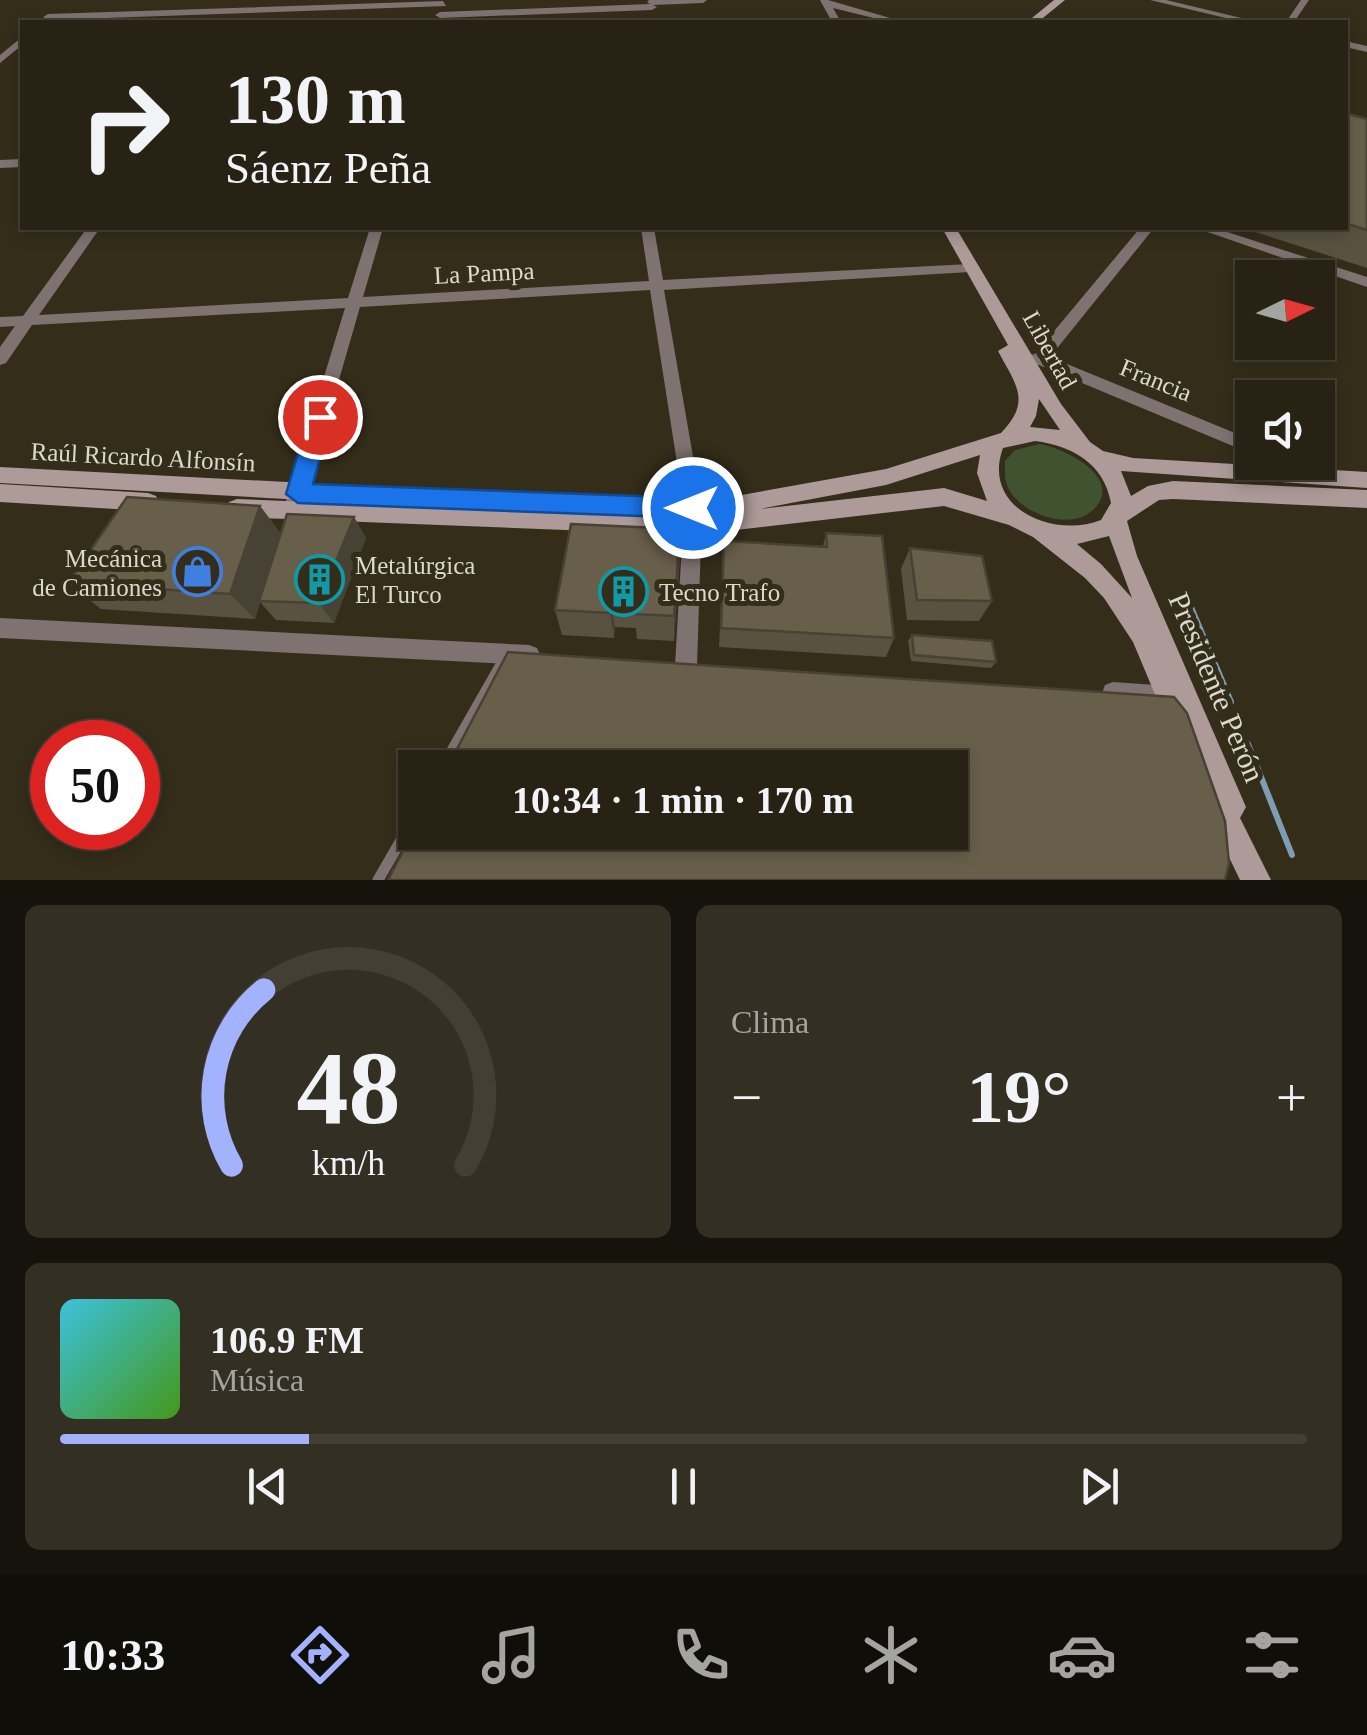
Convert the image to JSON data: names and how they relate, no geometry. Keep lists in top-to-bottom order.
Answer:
{
  "streets": {
    "main road": ["Libertad", "Raúl Ricardo Alfonsín", "Presidente Perón"],
    "street": ["La Pampa", "Francia"]
  },
  "crossings": [
    ["La Pampa", "Libertad"],
    ["Libertad", "Francia"],
    ["Libertad", "Raúl Ricardo Alfonsín"],
    ["Libertad", "Presidente Perón"],
    ["Raúl Ricardo Alfonsín", "Presidente Perón"]
  ],
  "places": {
    "shop": ["Mecánica de Camiones"],
    "building": ["Metalúrgica El Turco", "Tecno Trafo"]
  },
  "north": "right",
  "page": {
    "turn": ["130 m", "Sáenz Peña"],
    "limit": "50",
    "trip": "10:34 · 1 min · 170 m",
    "tile": "Clima",
    "heat": ["−", "19°", "+"],
    "song": ["106.9 FM", "Música"],
    "tabs": "10:33",
    "gauge": ["48", "km/h"]
  }
}
